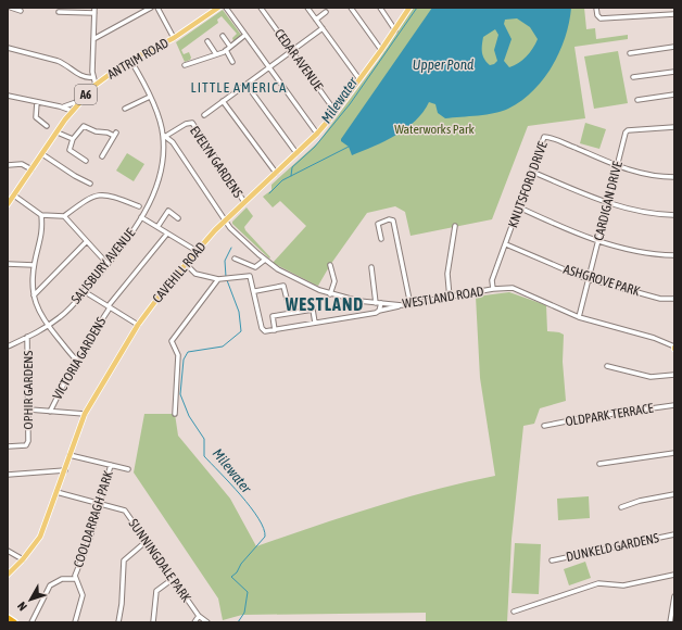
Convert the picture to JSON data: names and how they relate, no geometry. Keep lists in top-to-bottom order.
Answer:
{
  "streets": {
    "main road": ["ANTRIM ROAD", "A6", "CAVEHILL ROAD"],
    "street": [
      "CEDAR AVENUE",
      "EVELYN GARDENS",
      "KNUTSFORD DRIVE",
      "CARDIGAN DRIVE",
      "SALISBURY AVENUE",
      "ASHGROVE PARK",
      "WESTLAND ROAD",
      "VICTORIA GARDENS",
      "OPHIR GARDENS",
      "OLDPARK TERRACE",
      "COOLDARRAGH PARK",
      "DUNKELD GARDENS",
      "SUNNINGDALE PARK"
    ]
  },
  "crossings": [
    ["ANTRIM ROAD", "SALISBURY AVENUE"],
    ["CEDAR AVENUE", "CAVEHILL ROAD"],
    ["EVELYN GARDENS", "SALISBURY AVENUE"],
    ["EVELYN GARDENS", "CAVEHILL ROAD"],
    ["EVELYN GARDENS", "WESTLAND ROAD"],
    ["KNUTSFORD DRIVE", "CARDIGAN DRIVE"],
    ["KNUTSFORD DRIVE", "ASHGROVE PARK"],
    ["KNUTSFORD DRIVE", "WESTLAND ROAD"],
    ["CARDIGAN DRIVE", "ASHGROVE PARK"],
    ["CARDIGAN DRIVE", "WESTLAND ROAD"],
    ["SALISBURY AVENUE", "WESTLAND ROAD"],
    ["SALISBURY AVENUE", "OPHIR GARDENS"],
    ["CAVEHILL ROAD", "WESTLAND ROAD"],
    ["CAVEHILL ROAD", "COOLDARRAGH PARK"],
    ["CAVEHILL ROAD", "SUNNINGDALE PARK"],
    ["COOLDARRAGH PARK", "SUNNINGDALE PARK"]
  ],
  "districts": ["LITTLE AMERICA", "WESTLAND"],
  "water": ["Upper Pond", "Milewater"],
  "parks": ["Waterworks Park"],
  "north": "bottom left"
}
